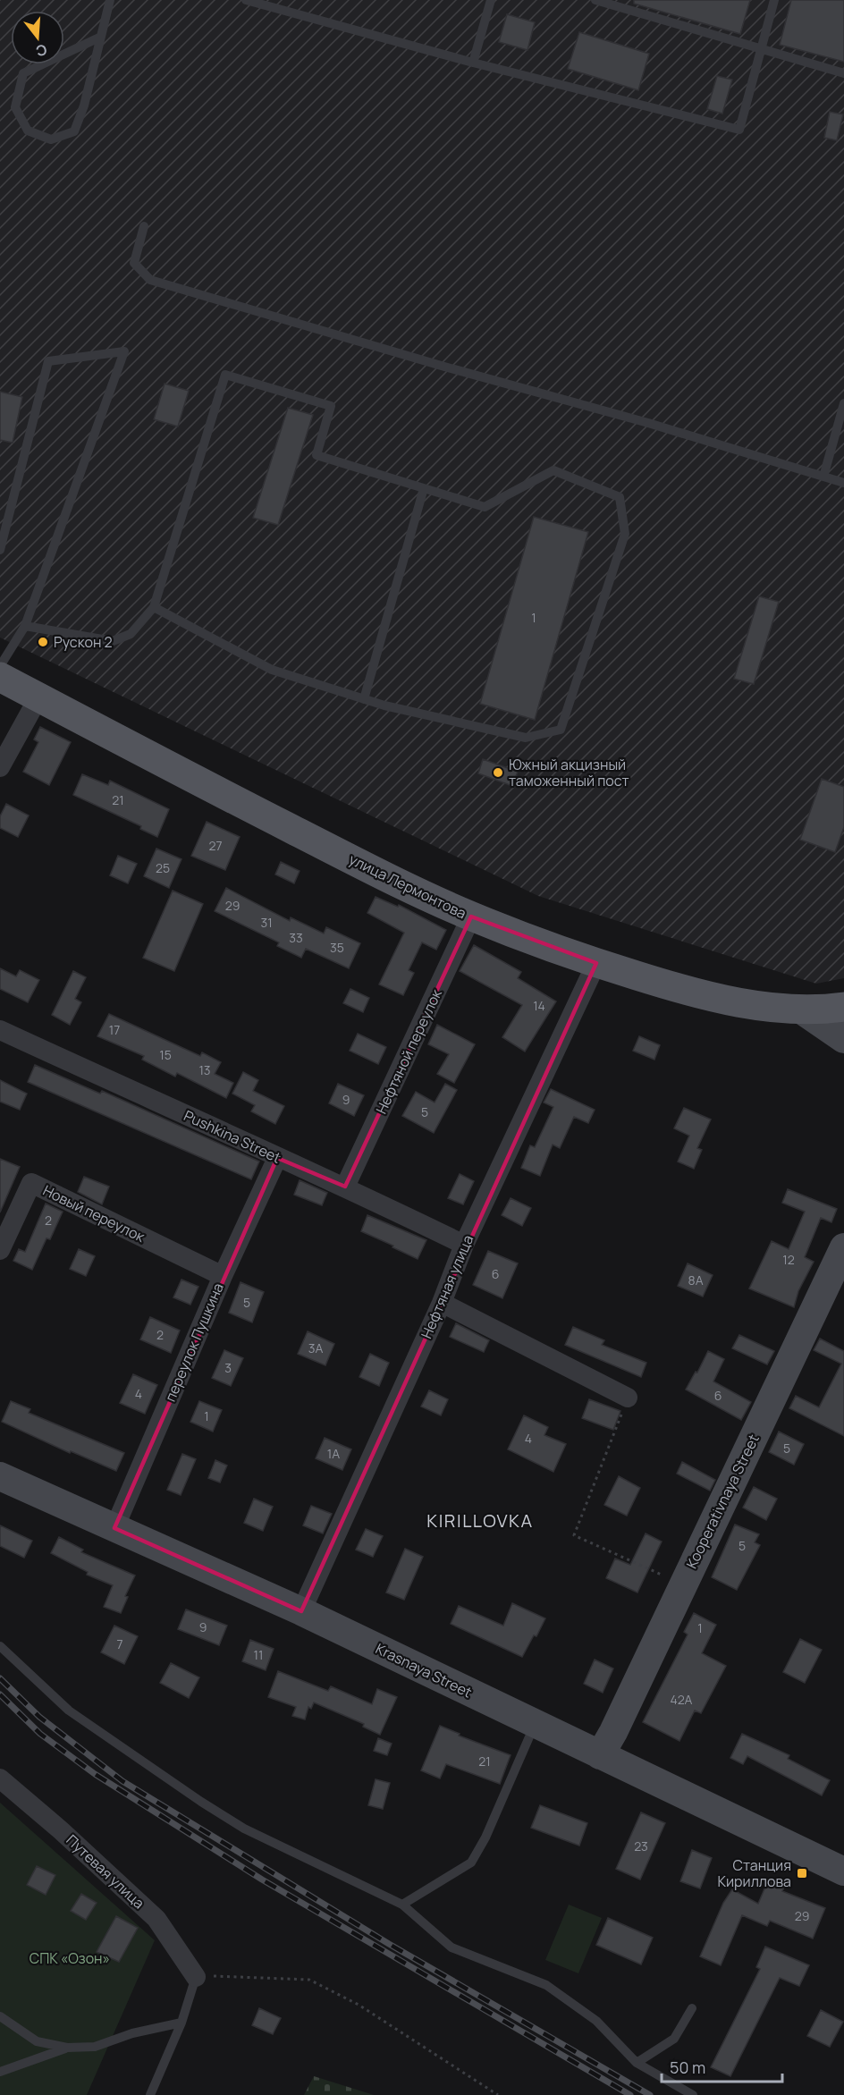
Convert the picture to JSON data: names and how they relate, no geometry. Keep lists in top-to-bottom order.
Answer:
{
  "streets": {
    "main road": ["улица Лермонтова", "Kooperativnaya Street", "Krasnaya Street"],
    "street": [
      "Нефтяной переулок",
      "Pushkina Street",
      "Новый переулок",
      "Нефтяная улица",
      "переулок Пушкина",
      "Путевая улица"
    ]
  },
  "crossings": [
    ["улица Лермонтова", "Нефтяной переулок"],
    ["улица Лермонтова", "Нефтяная улица"],
    ["Нефтяной переулок", "Pushkina Street"],
    ["Pushkina Street", "Нефтяная улица"],
    ["Pushkina Street", "переулок Пушкина"],
    ["Новый переулок", "переулок Пушкина"],
    ["Нефтяная улица", "Krasnaya Street"],
    ["переулок Пушкина", "Krasnaya Street"],
    ["Kooperativnaya Street", "Krasnaya Street"]
  ],
  "districts": ["KIRILLOVKA"],
  "parks": ["СПК «Озон»"],
  "places": {
    "other": ["Рускон 2", "Южный акцизный таможенный пост"],
    "transit": ["Станция Кириллова"]
  },
  "house_numbers": [
    "1",
    "21",
    "27",
    "25",
    "29",
    "31",
    "33",
    "35",
    "14",
    "17",
    "15",
    "13",
    "9",
    "5",
    "2",
    "12",
    "6",
    "8А",
    "5",
    "2",
    "3А",
    "3",
    "4",
    "6",
    "1",
    "4",
    "5",
    "1А",
    "5",
    "9",
    "1",
    "7",
    "11",
    "42А",
    "21",
    "23",
    "29"
  ],
  "scale_bar": "50 m",
  "north": "bottom"
}
